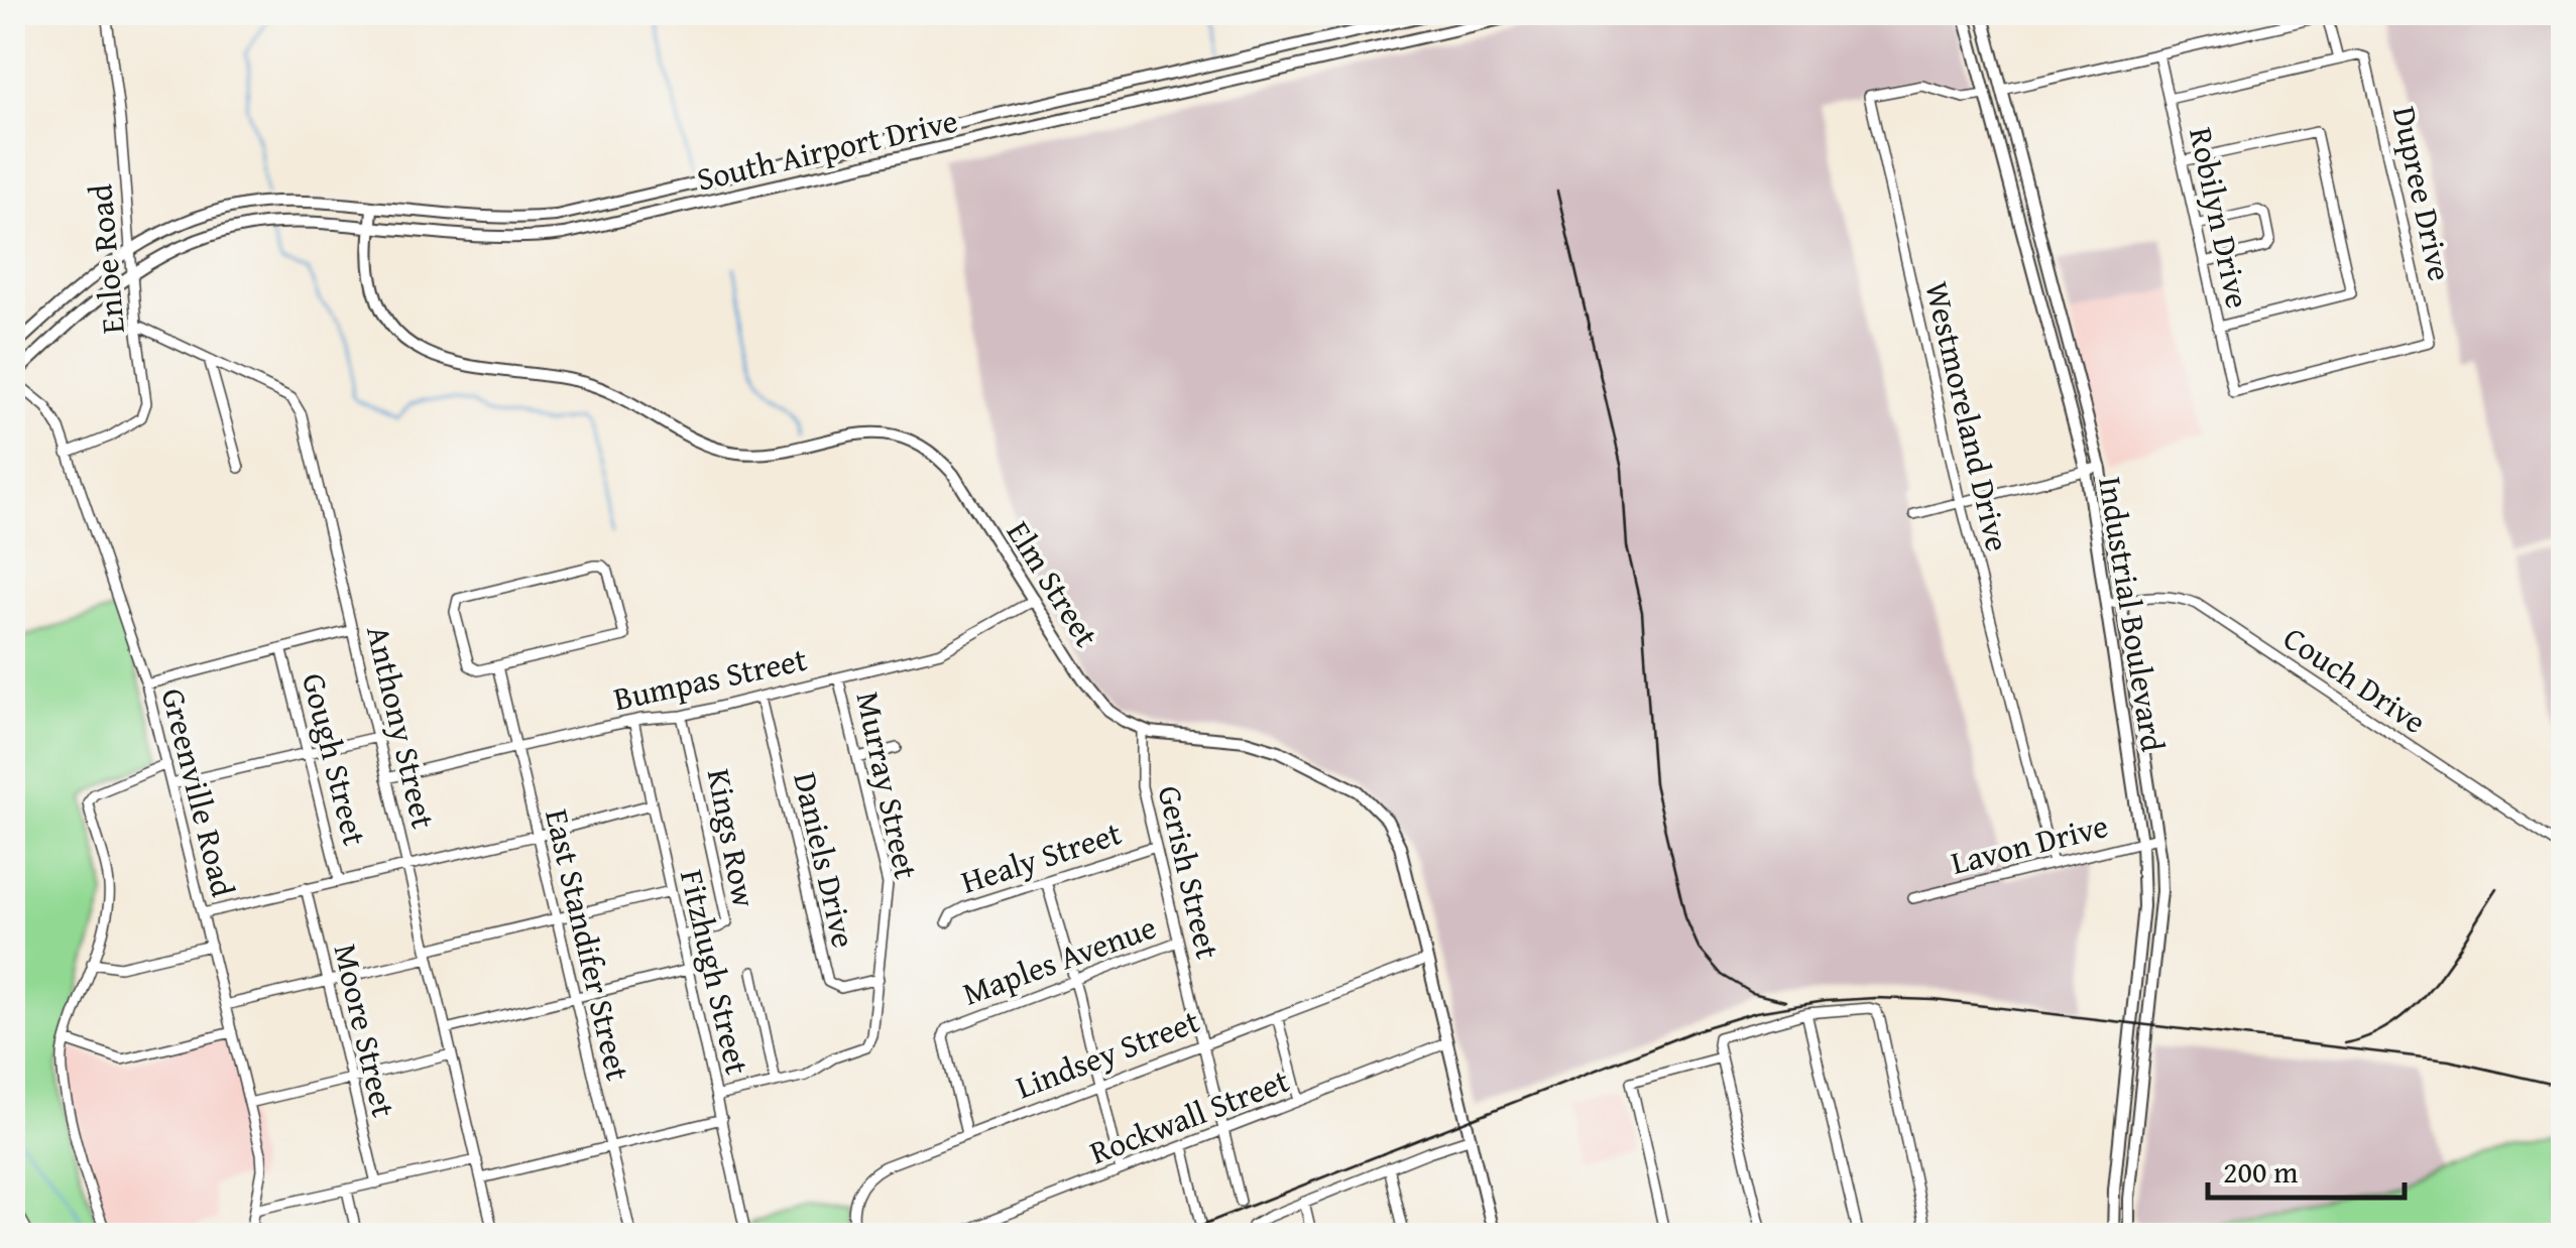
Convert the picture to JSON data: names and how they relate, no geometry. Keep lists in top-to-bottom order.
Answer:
{
  "streets": {
    "main road": ["South Airport Drive", "Elm Street", "Industrial Boulevard"],
    "street": [
      "Dupree Drive",
      "Robilyn Drive",
      "Enloe Road",
      "Westmoreland Drive",
      "Bumpas Street",
      "Couch Drive",
      "Anthony Street",
      "Gough Street",
      "Murray Street",
      "Greenville Road",
      "Kings Row",
      "Lavon Drive",
      "Healy Street",
      "Daniels Drive",
      "Gerish Street",
      "East Standifer Street",
      "Maples Avenue",
      "Fitzhugh Street",
      "Moore Street",
      "Lindsey Street",
      "Rockwall Street"
    ]
  },
  "crossings": [
    ["South Airport Drive", "Enloe Road"],
    ["South Airport Drive", "Elm Street"],
    ["South Airport Drive", "Greenville Road"],
    ["Dupree Drive", "Robilyn Drive"],
    ["Enloe Road", "Anthony Street"],
    ["Enloe Road", "Greenville Road"],
    ["Westmoreland Drive", "Industrial Boulevard"],
    ["Westmoreland Drive", "Lavon Drive"],
    ["Elm Street", "Bumpas Street"],
    ["Elm Street", "Gerish Street"],
    ["Elm Street", "Lindsey Street"],
    ["Elm Street", "Rockwall Street"],
    ["Industrial Boulevard", "Couch Drive"],
    ["Industrial Boulevard", "Lavon Drive"],
    ["Bumpas Street", "Anthony Street"],
    ["Bumpas Street", "Murray Street"],
    ["Bumpas Street", "Kings Row"],
    ["Bumpas Street", "Daniels Drive"],
    ["Bumpas Street", "East Standifer Street"],
    ["Bumpas Street", "Fitzhugh Street"],
    ["Murray Street", "Daniels Drive"],
    ["Murray Street", "Fitzhugh Street"],
    ["Kings Row", "Fitzhugh Street"],
    ["Healy Street", "Gerish Street"],
    ["Gerish Street", "Maples Avenue"],
    ["Gerish Street", "Lindsey Street"],
    ["Gerish Street", "Rockwall Street"],
    ["Maples Avenue", "Lindsey Street"]
  ],
  "scale_bar": "200 m"
}
